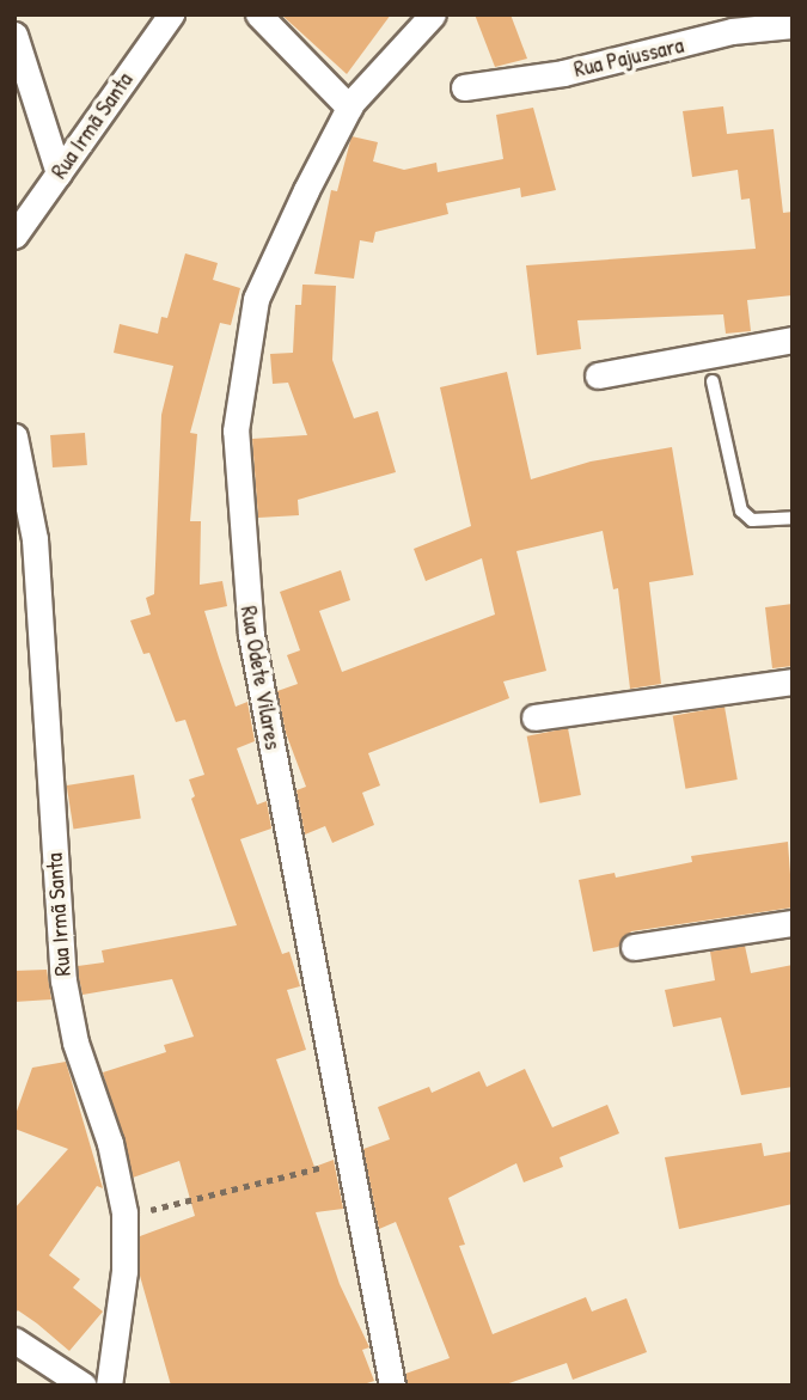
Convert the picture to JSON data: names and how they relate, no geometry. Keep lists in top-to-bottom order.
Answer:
{
  "streets": {
    "street": ["Rua Pajussara", "Rua Irmã Santa", "Rua Odete Vilares"]
  }
}
